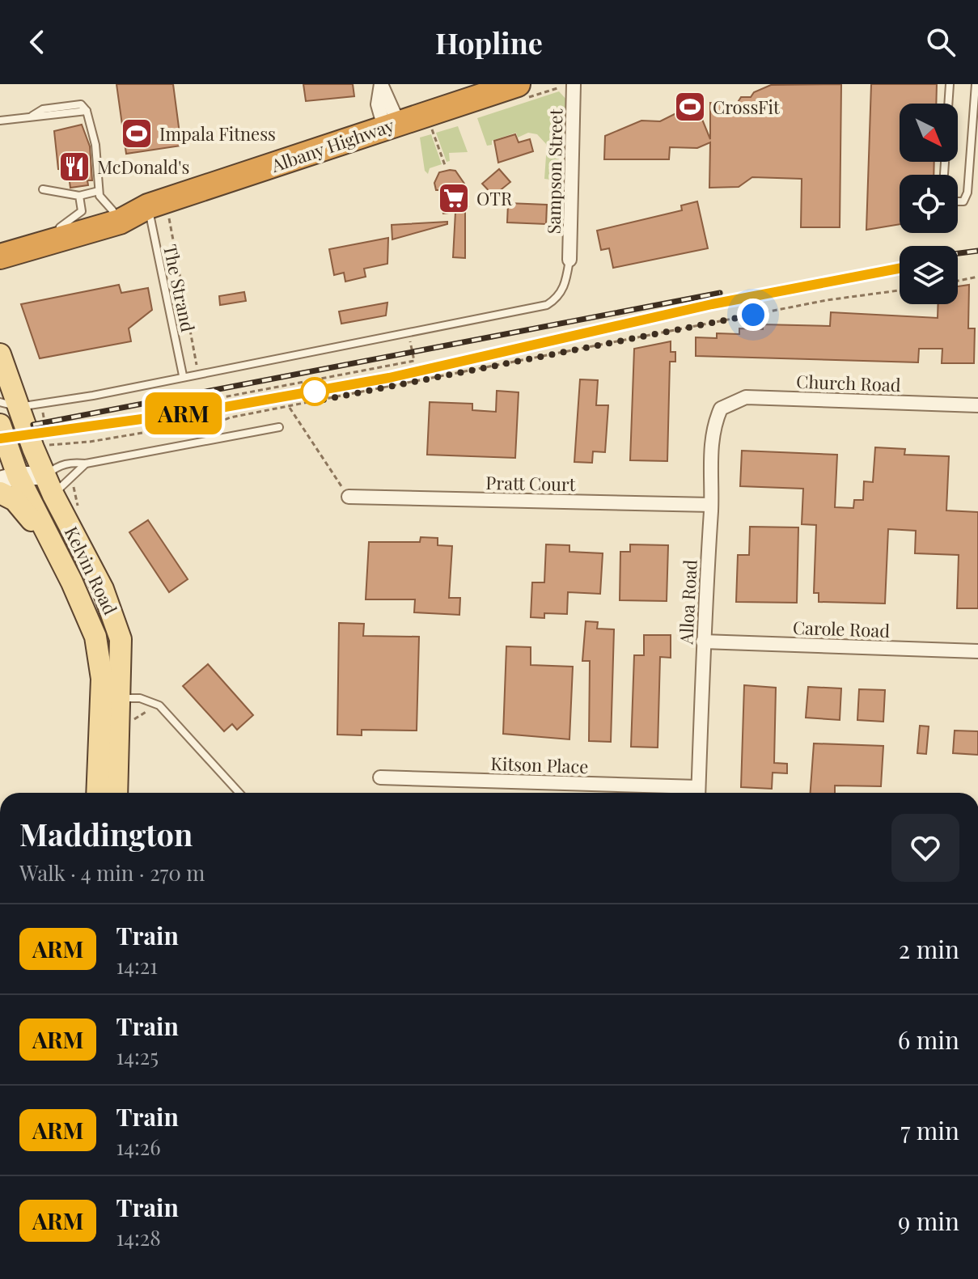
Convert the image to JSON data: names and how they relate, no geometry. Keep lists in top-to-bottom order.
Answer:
{
  "streets": {
    "highway": ["Albany Highway"],
    "main road": ["Kelvin Road"],
    "street": [
      "Sampson Street",
      "Church Road",
      "Pratt Court",
      "Alloa Road",
      "Carole Road",
      "Kitson Place"
    ],
    "lane": ["The Strand"]
  },
  "crossings": [
    ["Albany Highway", "The Strand"],
    ["Church Road", "Alloa Road"],
    ["Pratt Court", "Alloa Road"],
    ["Alloa Road", "Carole Road"]
  ],
  "places": {
    "sports": ["CrossFit", "Impala Fitness"],
    "restaurant": ["McDonald's"],
    "supermarket": ["OTR"]
  },
  "north": "bottom right",
  "page": {
    "header": "Hopline",
    "on_map": "ARM",
    "heading": ["Maddington", "Walk · 4 min · 270 m"],
    "list": [
      {
        "mark": "ARM",
        "name": "Train",
        "note": "14:21",
        "value": "2 min"
      },
      {
        "mark": "ARM",
        "name": "Train",
        "note": "14:25",
        "value": "6 min"
      },
      {
        "mark": "ARM",
        "name": "Train",
        "note": "14:26",
        "value": "7 min"
      },
      {
        "mark": "ARM",
        "name": "Train",
        "note": "14:28",
        "value": "9 min"
      }
    ]
  }
}
